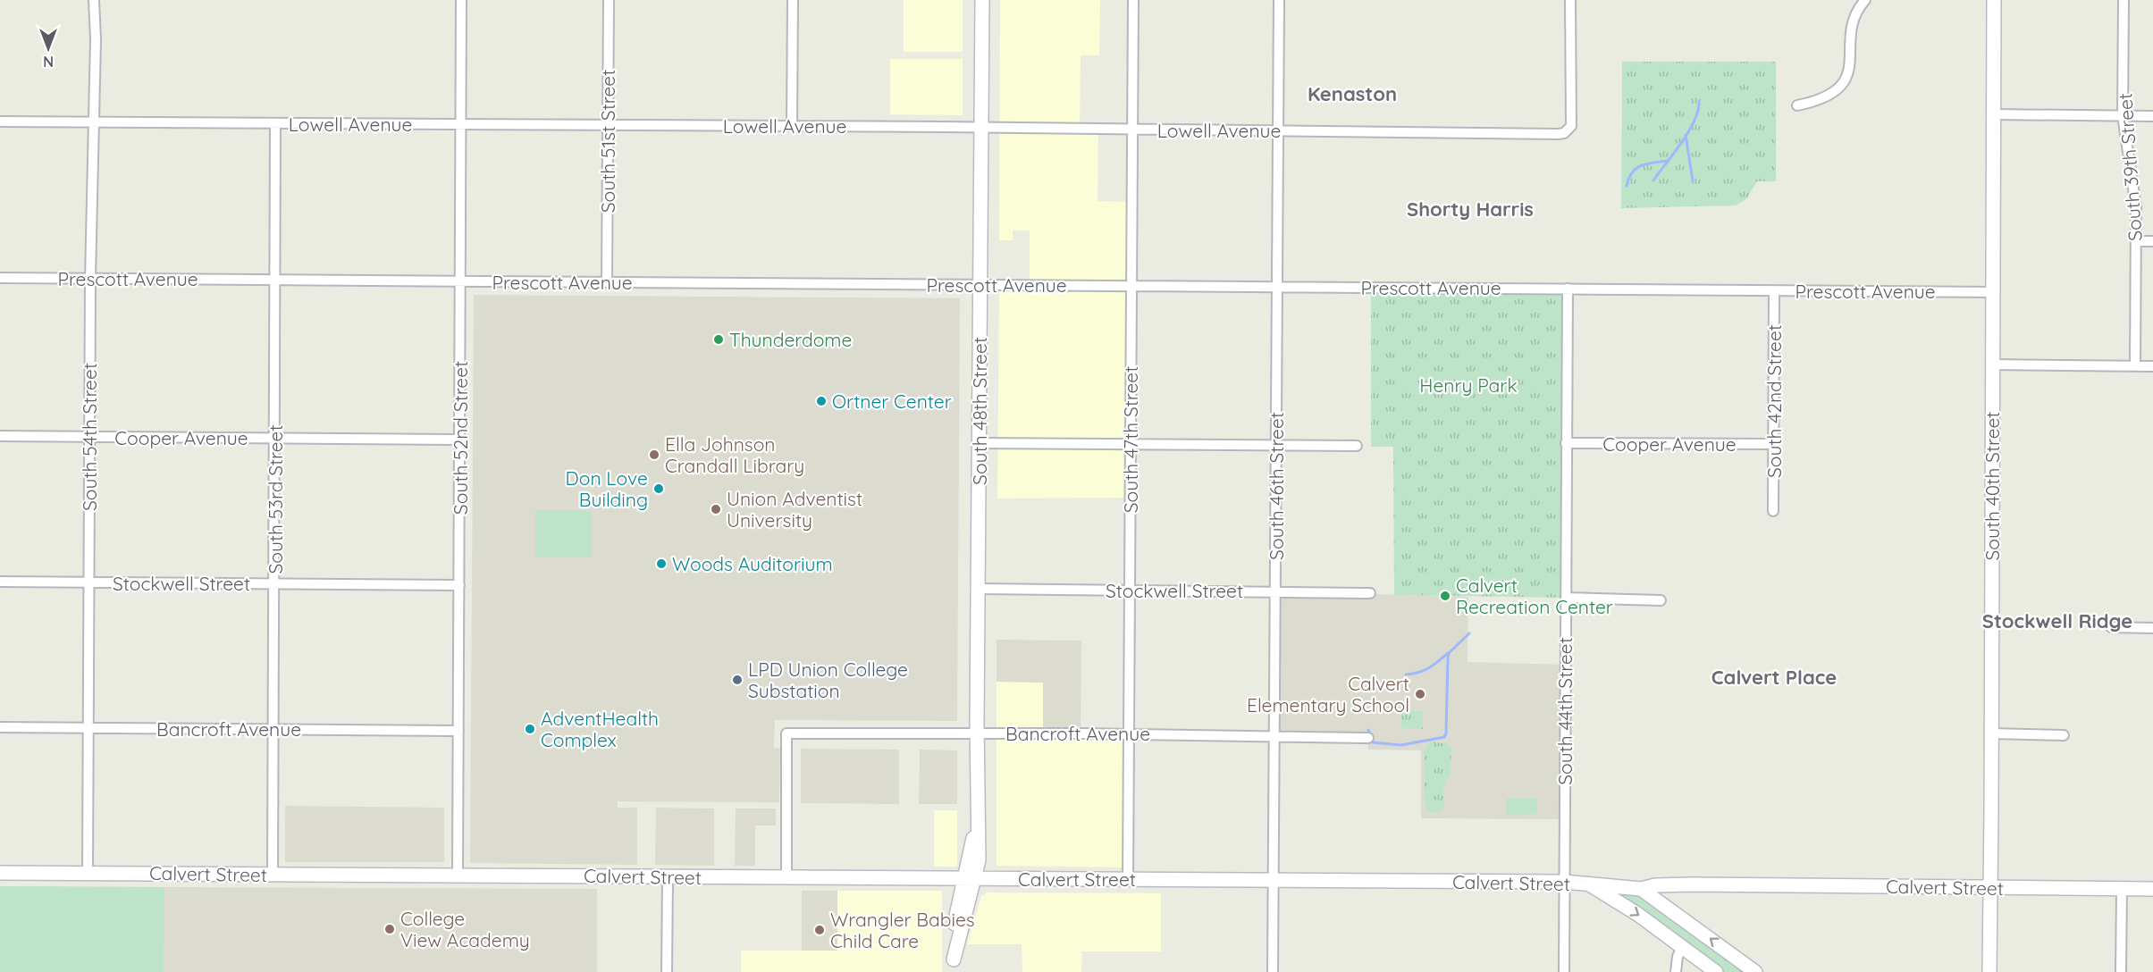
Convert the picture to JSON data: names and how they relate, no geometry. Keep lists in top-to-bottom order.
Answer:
{
  "streets": {
    "main road": ["South 48th Street", "South 40th Street", "Calvert Street"],
    "street": [
      "Lowell Avenue",
      "South 51st Street",
      "South 39th Street",
      "Prescott Avenue",
      "South 42nd Street",
      "South 54th Street",
      "Cooper Avenue",
      "South 52nd Street",
      "South 47th Street",
      "South 46th Street",
      "South 53rd Street",
      "Stockwell Street",
      "South 44th Street",
      "Bancroft Avenue"
    ]
  },
  "crossings": [
    ["Lowell Avenue", "South 51st Street"],
    ["Lowell Avenue", "South 48th Street"],
    ["Lowell Avenue", "South 54th Street"],
    ["Lowell Avenue", "South 52nd Street"],
    ["Lowell Avenue", "South 47th Street"],
    ["Lowell Avenue", "South 46th Street"],
    ["Lowell Avenue", "South 53rd Street"],
    ["South 51st Street", "Prescott Avenue"],
    ["Prescott Avenue", "South 42nd Street"],
    ["Prescott Avenue", "South 48th Street"],
    ["Prescott Avenue", "South 54th Street"],
    ["Prescott Avenue", "South 52nd Street"],
    ["Prescott Avenue", "South 47th Street"],
    ["Prescott Avenue", "South 46th Street"],
    ["Prescott Avenue", "South 40th Street"],
    ["Prescott Avenue", "South 53rd Street"],
    ["Prescott Avenue", "South 44th Street"],
    ["South 42nd Street", "Cooper Avenue"],
    ["South 48th Street", "Stockwell Street"],
    ["South 48th Street", "Bancroft Avenue"],
    ["South 48th Street", "Calvert Street"],
    ["South 54th Street", "Cooper Avenue"],
    ["South 54th Street", "Stockwell Street"],
    ["South 54th Street", "Bancroft Avenue"],
    ["South 54th Street", "Calvert Street"],
    ["Cooper Avenue", "South 52nd Street"],
    ["Cooper Avenue", "South 53rd Street"],
    ["Cooper Avenue", "South 44th Street"],
    ["South 52nd Street", "Stockwell Street"],
    ["South 52nd Street", "Bancroft Avenue"],
    ["South 52nd Street", "Calvert Street"],
    ["South 47th Street", "Stockwell Street"],
    ["South 47th Street", "Bancroft Avenue"],
    ["South 47th Street", "Calvert Street"],
    ["South 46th Street", "Stockwell Street"],
    ["South 46th Street", "Bancroft Avenue"],
    ["South 46th Street", "Calvert Street"],
    ["South 40th Street", "Calvert Street"],
    ["South 53rd Street", "Stockwell Street"],
    ["South 53rd Street", "Bancroft Avenue"],
    ["South 53rd Street", "Calvert Street"],
    ["South 44th Street", "Calvert Street"],
    ["Bancroft Avenue", "Calvert Street"]
  ],
  "districts": [
    "Kenaston",
    "Shorty Harris",
    "Stockwell Ridge",
    "Calvert Place"
  ],
  "parks": ["Henry Park"],
  "places": [
    "Thunderdome",
    "Ortner Center",
    "Ella Johnson Crandall Library",
    "Don Love Building",
    "Union Adventist University",
    "Woods Auditorium",
    "Calvert Recreation Center",
    "LPD Union College Substation",
    "Calvert Elementary School",
    "AdventHealth Complex",
    "College View Academy",
    "Wrangler Babies Child Care"
  ],
  "north": "bottom"
}
